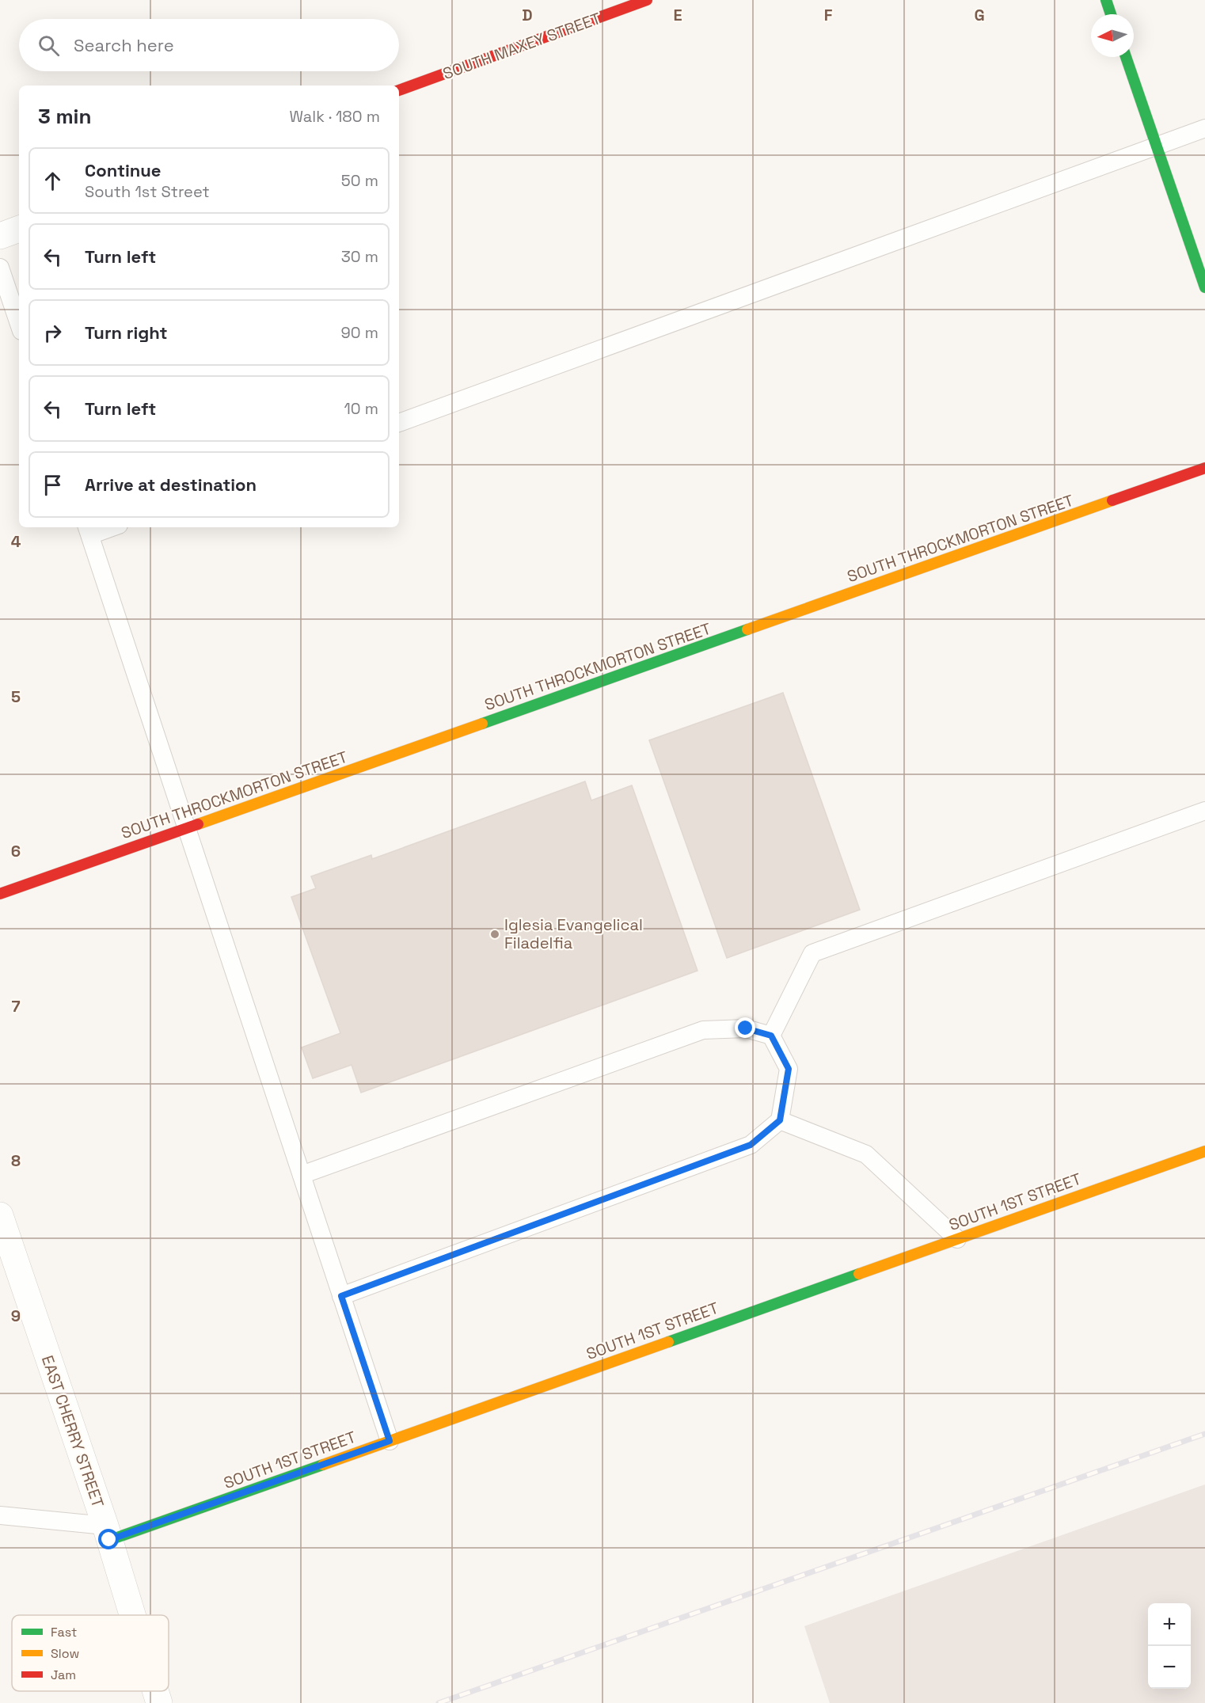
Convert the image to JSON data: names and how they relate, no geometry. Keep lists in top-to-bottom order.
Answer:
{
  "streets": {
    "street": [
      "SOUTH MAXEY STREET",
      "SOUTH THROCKMORTON STREET",
      "SOUTH 1ST STREET",
      "EAST CHERRY STREET"
    ]
  },
  "crossings": [
    ["SOUTH 1ST STREET", "EAST CHERRY STREET"]
  ],
  "places": ["Iglesia Evangelical Filadelfia"],
  "legend": ["Fast", "Slow", "Jam"],
  "north": "left",
  "page": {
    "search": "Search here",
    "heading": ["3 min", "Walk · 180 m"],
    "list": [
      ["Continue", "South 1st Street", "50 m"],
      ["Turn left", "30 m"],
      ["Turn right", "90 m"],
      ["Turn left", "10 m"],
      "Arrive at destination"
    ],
    "map_buttons": ["+", "−"]
  },
  "grid": {
    "columns": [
      "D",
      "E",
      "F",
      "G"
    ],
    "rows": [
      "4",
      "5",
      "6",
      "7",
      "8",
      "9"
    ]
  }
}
